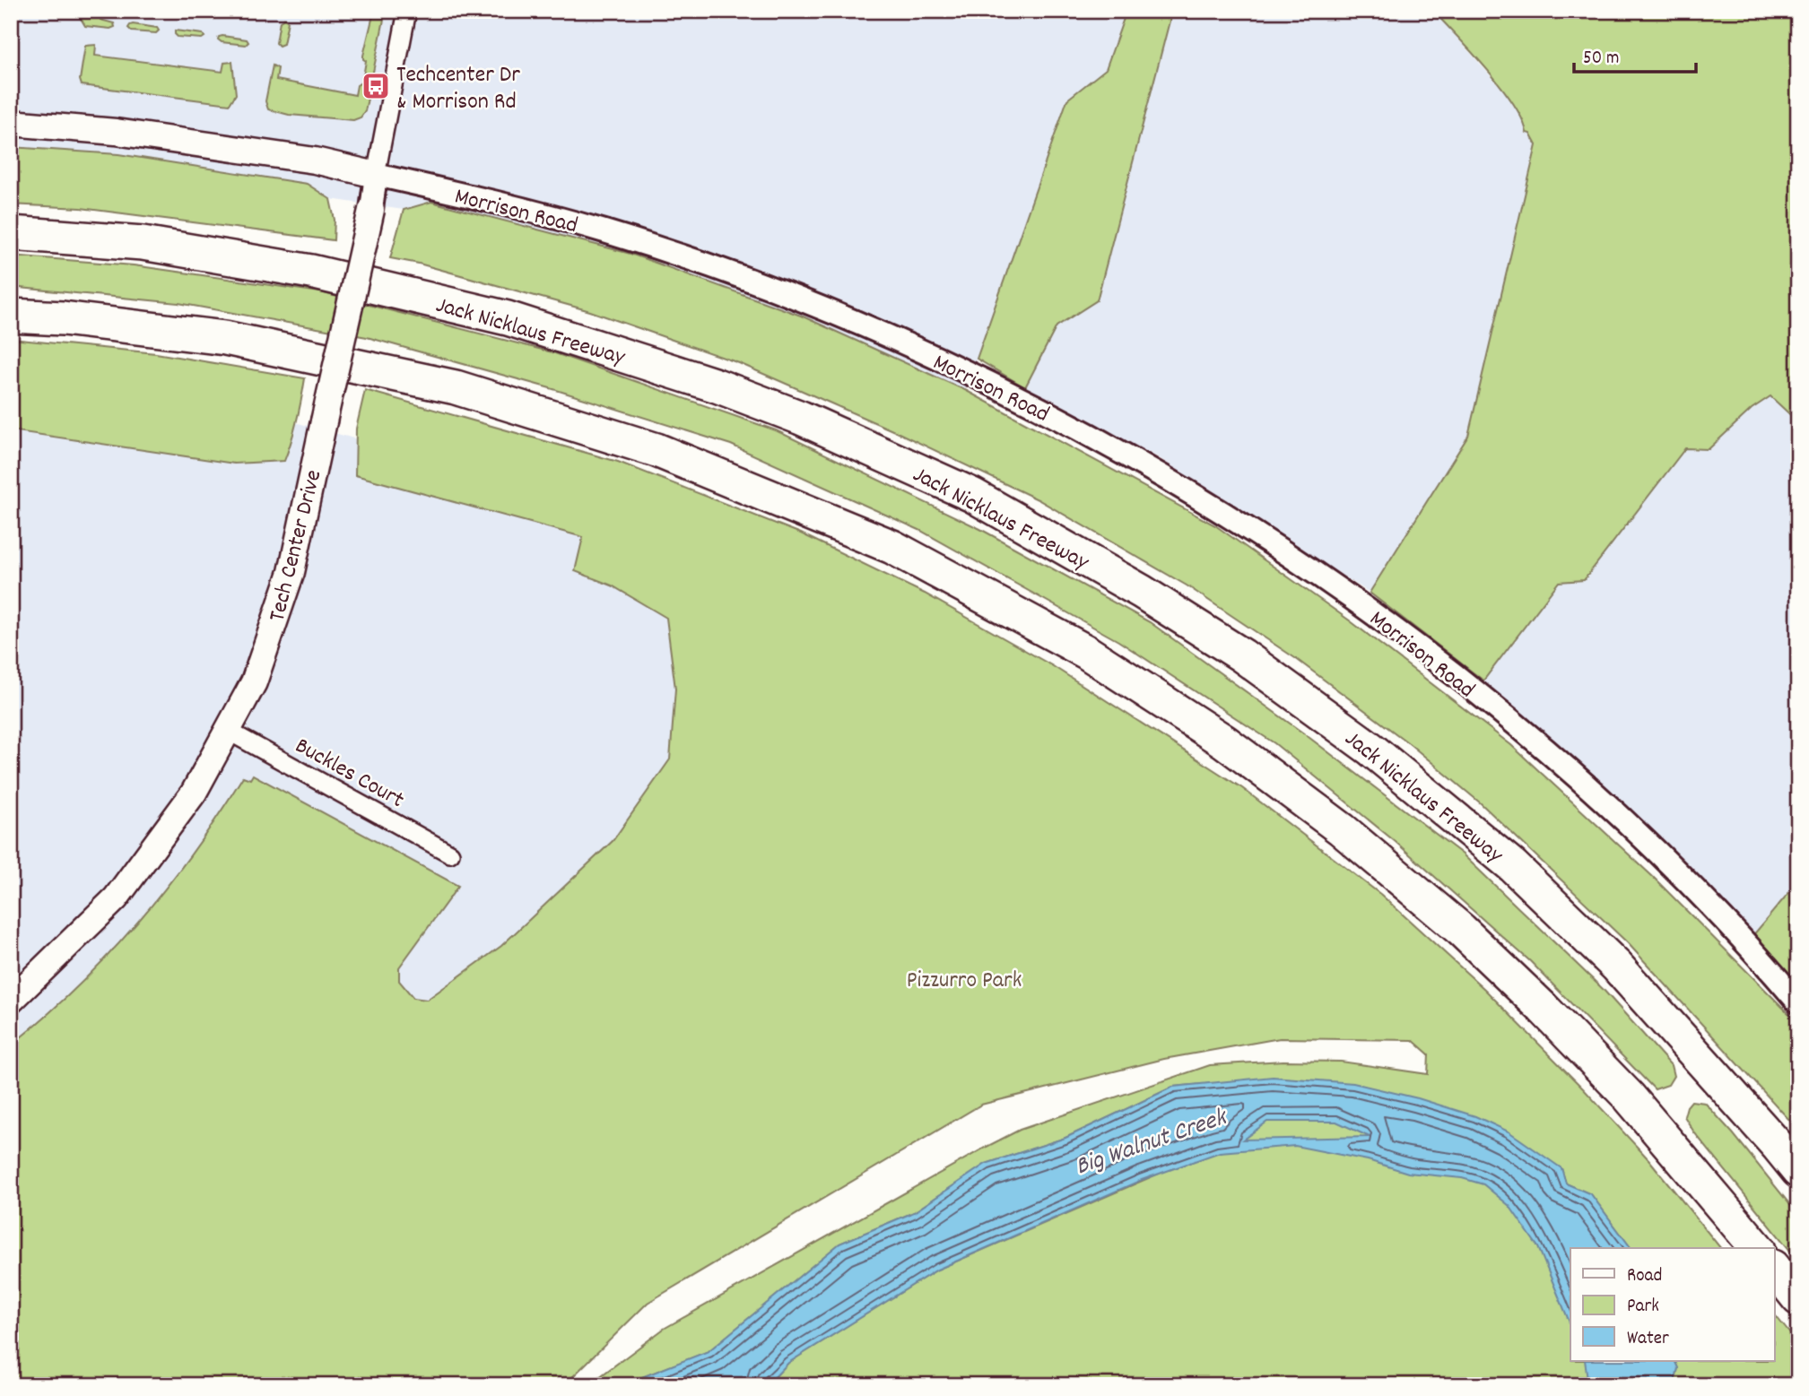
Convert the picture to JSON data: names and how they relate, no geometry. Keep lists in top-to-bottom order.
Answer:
{
  "streets": {
    "highway": ["Jack Nicklaus Freeway"],
    "main road": ["Morrison Road", "Tech Center Drive"],
    "street": ["Buckles Court"]
  },
  "crossings": [
    ["Morrison Road", "Tech Center Drive"],
    ["Tech Center Drive", "Buckles Court"]
  ],
  "water": ["Big Walnut Creek"],
  "parks": ["Pizzurro Park"],
  "places": {
    "bus stop": ["Techcenter Dr & Morrison Rd"]
  },
  "legend": ["Road", "Park", "Water"],
  "scale_bar": "50 m"
}
